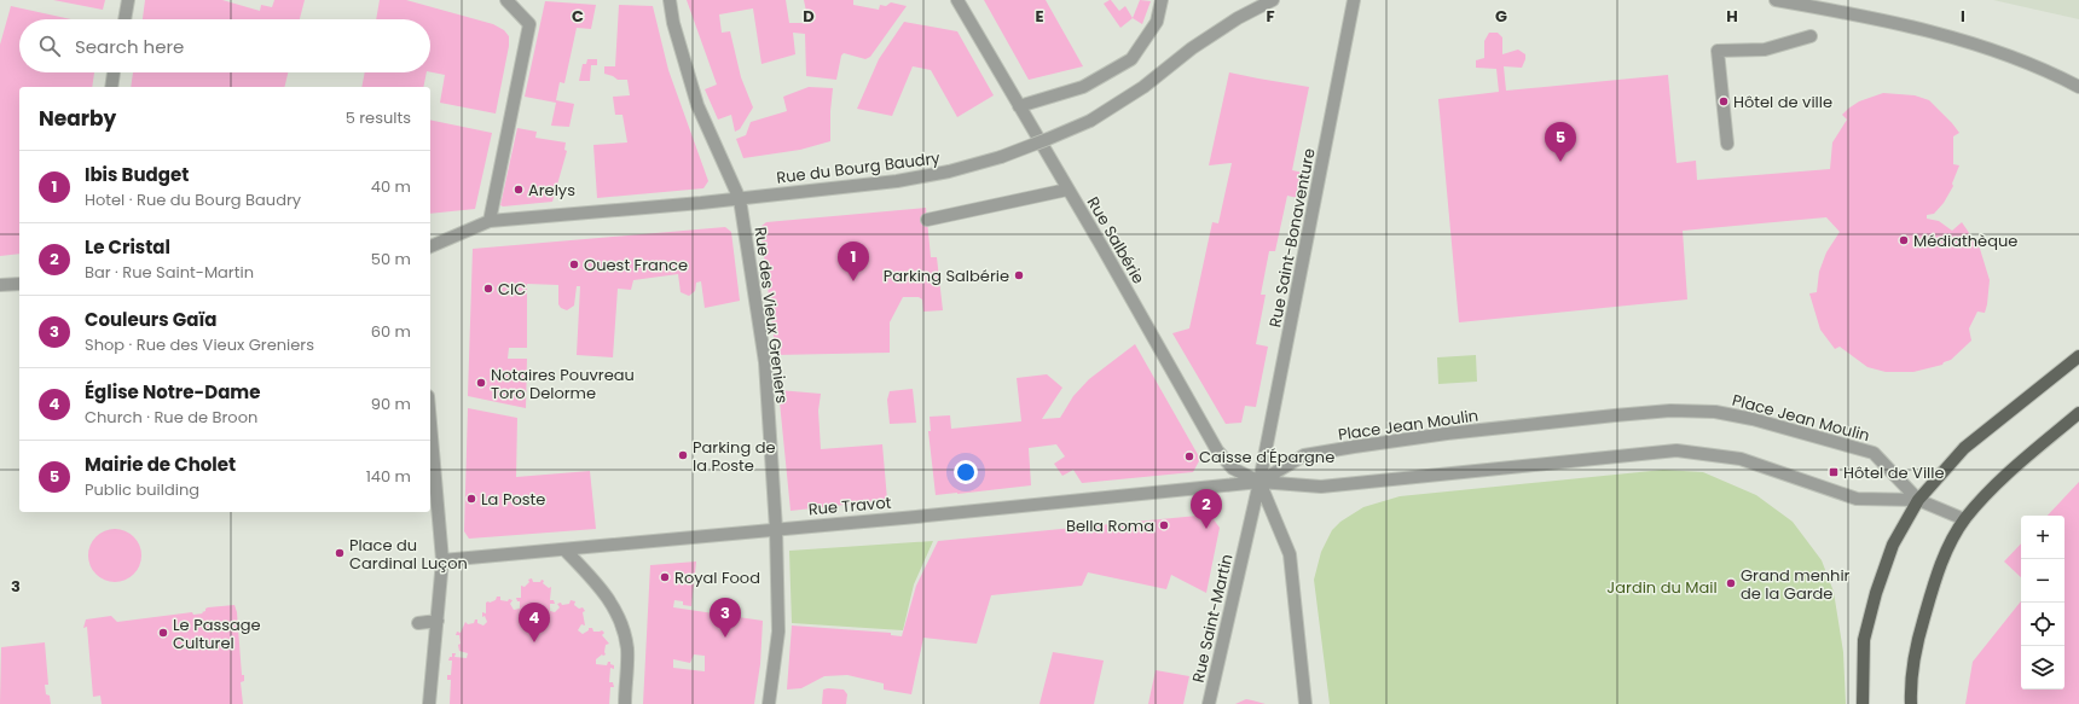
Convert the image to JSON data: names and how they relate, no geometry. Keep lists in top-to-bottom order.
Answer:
{
  "streets": {
    "street": [
      "Rue du Bourg Baudry",
      "Rue Saint-Bonaventure",
      "Rue Salbérie",
      "Rue des Vieux Greniers",
      "Place Jean Moulin",
      "Rue Travot",
      "Rue Saint-Martin"
    ]
  },
  "crossings": [
    ["Rue du Bourg Baudry", "Rue des Vieux Greniers"],
    ["Rue Saint-Bonaventure", "Rue Salbérie"],
    ["Rue Saint-Bonaventure", "Place Jean Moulin"],
    ["Rue Saint-Bonaventure", "Rue Travot"],
    ["Rue Saint-Bonaventure", "Rue Saint-Martin"],
    ["Rue Salbérie", "Place Jean Moulin"],
    ["Rue Salbérie", "Rue Travot"],
    ["Rue Salbérie", "Rue Saint-Martin"],
    ["Rue des Vieux Greniers", "Rue Travot"],
    ["Place Jean Moulin", "Rue Travot"],
    ["Place Jean Moulin", "Rue Saint-Martin"],
    ["Rue Travot", "Rue Saint-Martin"]
  ],
  "parks": ["Jardin du Mail"],
  "places": {
    "other": [
      "Hôtel de ville",
      "Arelys",
      "Médiathèque",
      "Ouest France",
      "Parking Salbérie",
      "CIC",
      "Notaires Pouvreau Toro Delorme",
      "Parking de la Poste",
      "Caisse d'Épargne",
      "La Poste",
      "Bella Roma",
      "Place du Cardinal Luçon",
      "Royal Food",
      "Grand menhir de la Garde",
      "Le Passage Culturel"
    ],
    "transit": ["Hôtel de Ville"]
  },
  "page": {
    "search": "Search here",
    "heading": ["Nearby", "5 results"],
    "pins": [
      "5",
      "1",
      "2",
      "3",
      "4"
    ],
    "list": [
      {
        "mark": "1",
        "name": "Ibis Budget",
        "note": "Hotel · Rue du Bourg Baudry",
        "value": "40 m"
      },
      {
        "mark": "2",
        "name": "Le Cristal",
        "note": "Bar · Rue Saint-Martin",
        "value": "50 m"
      },
      {
        "mark": "3",
        "name": "Couleurs Gaïa",
        "note": "Shop · Rue des Vieux Greniers",
        "value": "60 m"
      },
      {
        "mark": "4",
        "name": "Église Notre-Dame",
        "note": "Church · Rue de Broon",
        "value": "90 m"
      },
      {
        "mark": "5",
        "name": "Mairie de Cholet",
        "note": "Public building",
        "value": "140 m"
      }
    ],
    "map_buttons": ["+", "−"]
  },
  "grid": {
    "columns": [
      "C",
      "D",
      "E",
      "F",
      "G",
      "H",
      "I"
    ],
    "rows": ["3"]
  }
}
